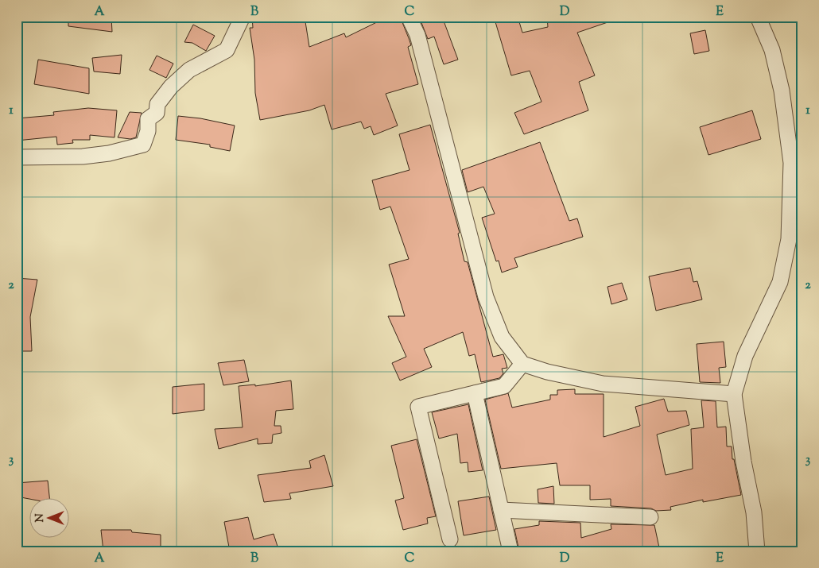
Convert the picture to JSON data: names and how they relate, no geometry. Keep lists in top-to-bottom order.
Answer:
{
  "north": "left",
  "grid": {
    "columns": [
      "A",
      "B",
      "C",
      "D",
      "E"
    ],
    "rows": ["1", "2", "3"]
  }
}
